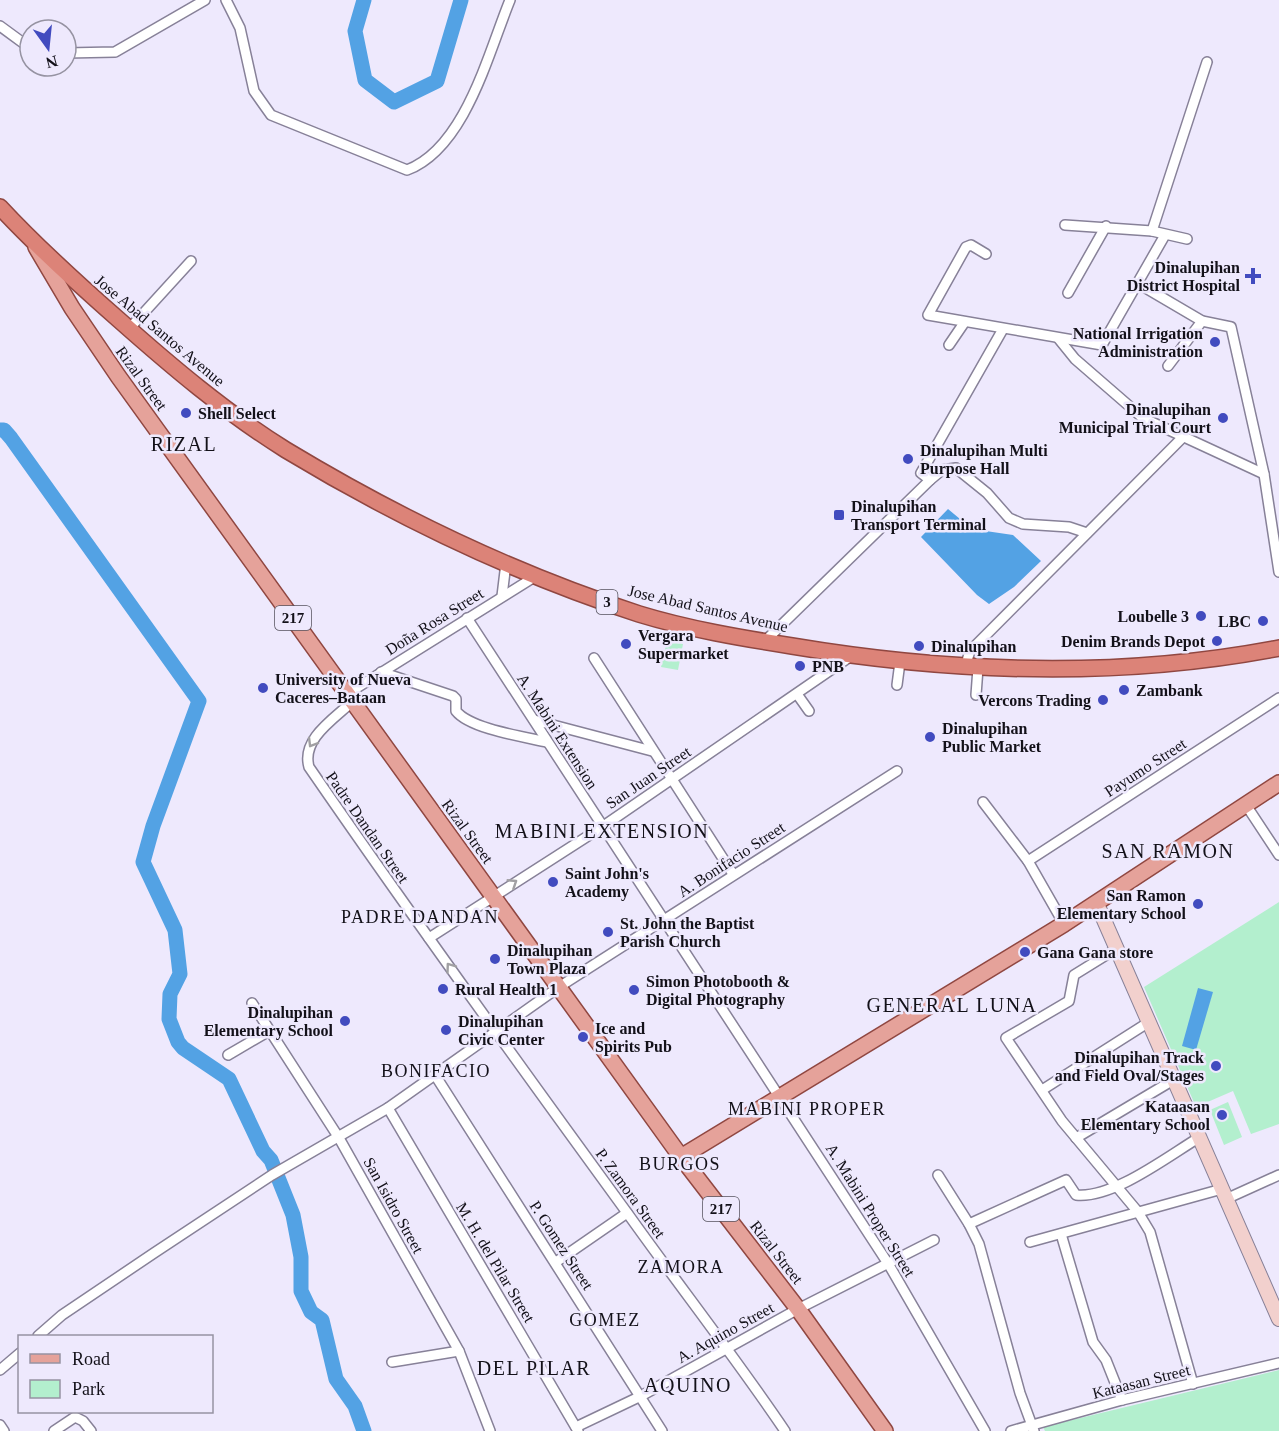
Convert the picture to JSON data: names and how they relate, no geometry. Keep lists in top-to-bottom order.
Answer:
{
  "streets": {
    "highway": ["Jose Abad Santos Avenue", "3"],
    "main road": ["Rizal Street", "217"],
    "street": [
      "Doña Rosa Street",
      "A. Mabini Extension",
      "Payumo Street",
      "San Juan Street",
      "Padre Dandan Street",
      "A. Bonifacio Street",
      "P. Zamora Street",
      "San Isidro Street",
      "A. Mabini Proper Street",
      "P. Gomez Street",
      "M. H. del Pilar Street",
      "A. Aquino Street",
      "Kataasan Street"
    ]
  },
  "crossings": [
    ["Jose Abad Santos Avenue", "Rizal Street"],
    ["Jose Abad Santos Avenue", "Doña Rosa Street"],
    ["Jose Abad Santos Avenue", "San Juan Street"],
    ["Rizal Street", "Doña Rosa Street"],
    ["Rizal Street", "San Juan Street"],
    ["Rizal Street", "Padre Dandan Street"],
    ["Rizal Street", "A. Bonifacio Street"],
    ["Rizal Street", "A. Aquino Street"],
    ["Doña Rosa Street", "A. Mabini Extension"],
    ["Doña Rosa Street", "Padre Dandan Street"],
    ["A. Mabini Extension", "San Juan Street"],
    ["A. Mabini Extension", "A. Bonifacio Street"],
    ["A. Mabini Extension", "A. Mabini Proper Street"],
    ["San Juan Street", "Padre Dandan Street"],
    ["Padre Dandan Street", "A. Bonifacio Street"],
    ["Padre Dandan Street", "P. Zamora Street"],
    ["A. Bonifacio Street", "P. Zamora Street"],
    ["A. Bonifacio Street", "San Isidro Street"],
    ["A. Bonifacio Street", "A. Mabini Proper Street"],
    ["A. Bonifacio Street", "P. Gomez Street"],
    ["A. Bonifacio Street", "M. H. del Pilar Street"],
    ["P. Zamora Street", "A. Aquino Street"],
    ["A. Mabini Proper Street", "A. Aquino Street"],
    ["P. Gomez Street", "A. Aquino Street"],
    ["M. H. del Pilar Street", "A. Aquino Street"]
  ],
  "districts": [
    "RIZAL",
    "MABINI EXTENSION",
    "SAN RAMON",
    "PADRE DANDAN",
    "GENERAL LUNA",
    "BONIFACIO",
    "MABINI PROPER",
    "BURGOS",
    "ZAMORA",
    "GOMEZ",
    "DEL PILAR",
    "AQUINO"
  ],
  "places": {
    "health": ["Dinalupihan District Hospital"],
    "other": [
      "National Irrigation Administration",
      "Shell Select",
      "Dinalupihan Municipal Trial Court",
      "Dinalupihan Multi Purpose Hall",
      "Loubelle 3",
      "LBC",
      "Denim Brands Depot",
      "Vergara Supermarket",
      "Dinalupihan",
      "PNB",
      "University of Nueva Caceres–Bataan",
      "Zambank",
      "Vercons Trading",
      "Dinalupihan Public Market",
      "Saint John's Academy",
      "San Ramon Elementary School",
      "St. John the Baptist Parish Church",
      "Gana Gana store",
      "Dinalupihan Town Plaza",
      "Rural Health 1",
      "Simon Photobooth & Digital Photography",
      "Dinalupihan Elementary School",
      "Dinalupihan Civic Center",
      "Ice and Spirits Pub",
      "Dinalupihan Track and Field Oval/Stages",
      "Kataasan Elementary School"
    ],
    "transit": ["Dinalupihan Transport Terminal"]
  },
  "legend": ["Road", "Park"],
  "north": "bottom"
}
